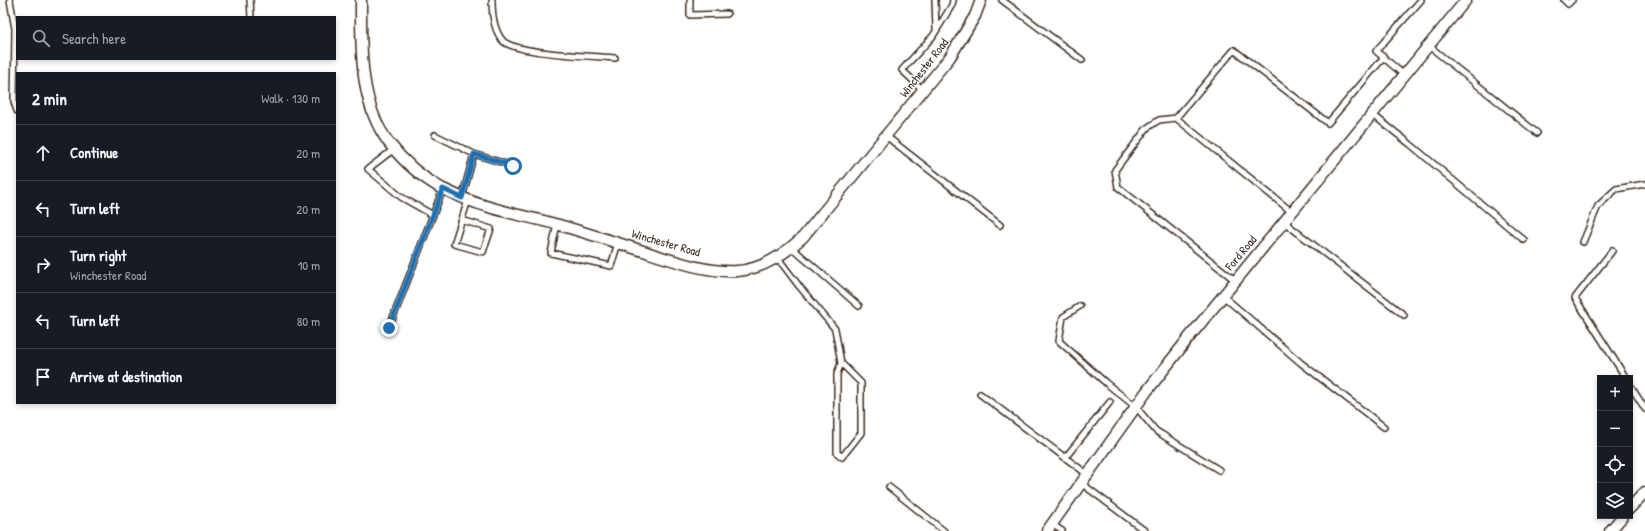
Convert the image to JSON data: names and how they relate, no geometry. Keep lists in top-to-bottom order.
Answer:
{
  "streets": {
    "street": ["Winchester Road", "Ford Road"]
  },
  "page": {
    "search": "Search here",
    "heading": ["2 min", "Walk · 130 m"],
    "list": [
      ["Continue", "20 m"],
      ["Turn left", "20 m"],
      ["Turn right", "Winchester Road", "10 m"],
      ["Turn left", "80 m"],
      "Arrive at destination"
    ],
    "map_buttons": ["+", "−"]
  }
}
